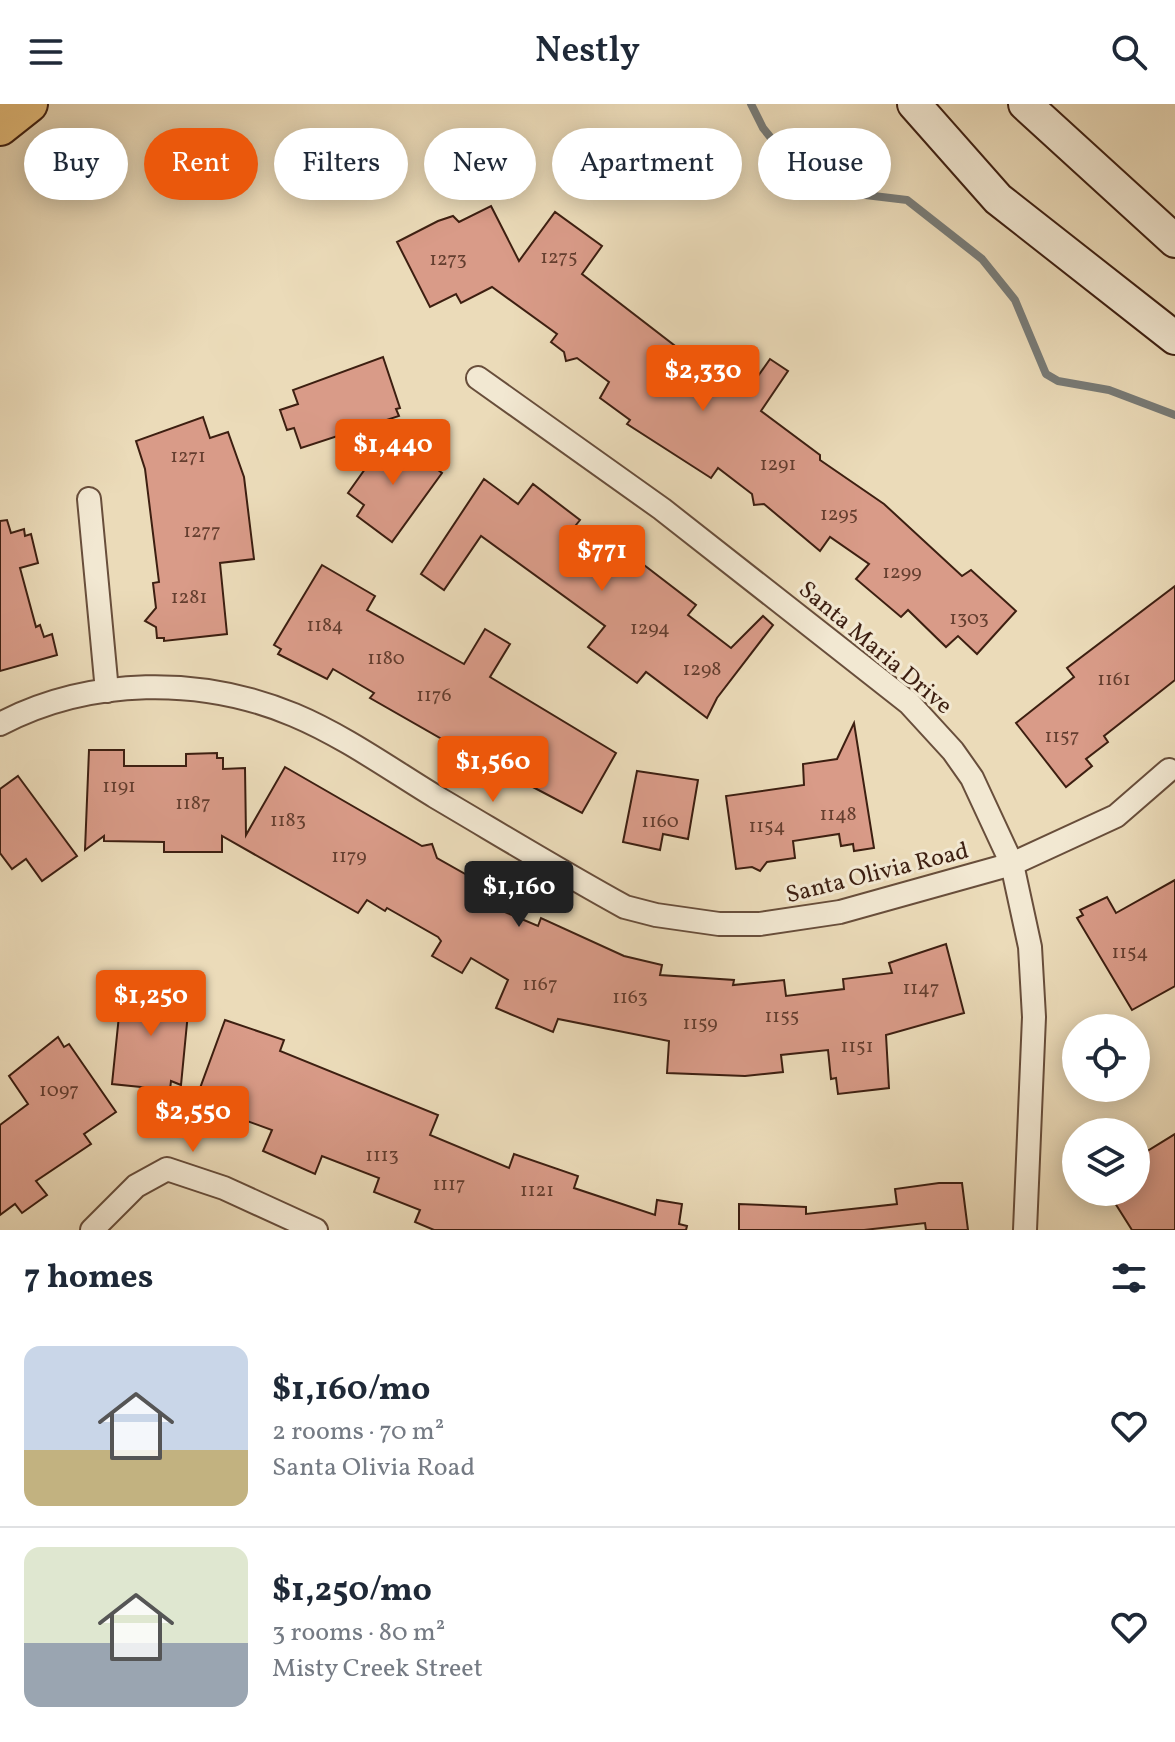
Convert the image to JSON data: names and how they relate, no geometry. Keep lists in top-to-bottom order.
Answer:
{
  "streets": {
    "street": ["Santa Maria Drive", "Santa Olivia Road"]
  },
  "crossings": [
    ["Santa Maria Drive", "Santa Olivia Road"]
  ],
  "house_numbers": [
    "1275",
    "1273",
    "1271",
    "1291",
    "1295",
    "1277",
    "1299",
    "1281",
    "1303",
    "1184",
    "1294",
    "1180",
    "1298",
    "1161",
    "1176",
    "1157",
    "1191",
    "1187",
    "1148",
    "1183",
    "1160",
    "1154",
    "1179",
    "1154",
    "1167",
    "1147",
    "1163",
    "1155",
    "1159",
    "1151",
    "1097",
    "1113",
    "1117",
    "1121"
  ],
  "page": {
    "header": "Nestly",
    "chip": [
      "Buy",
      "Rent",
      "Filters",
      "New",
      "Apartment",
      "House"
    ],
    "price": [
      "$2,330",
      "$1,440",
      "$771",
      "$1,560",
      "$1,160",
      "$1,250",
      "$2,550"
    ],
    "heading": "7 homes",
    "list": [
      {
        "name": "$1,160/mo",
        "note": "2 rooms · 70 m² · Santa Olivia Road"
      },
      {
        "name": "$1,250/mo",
        "note": "3 rooms · 80 m² · Misty Creek Street"
      }
    ]
  }
}
